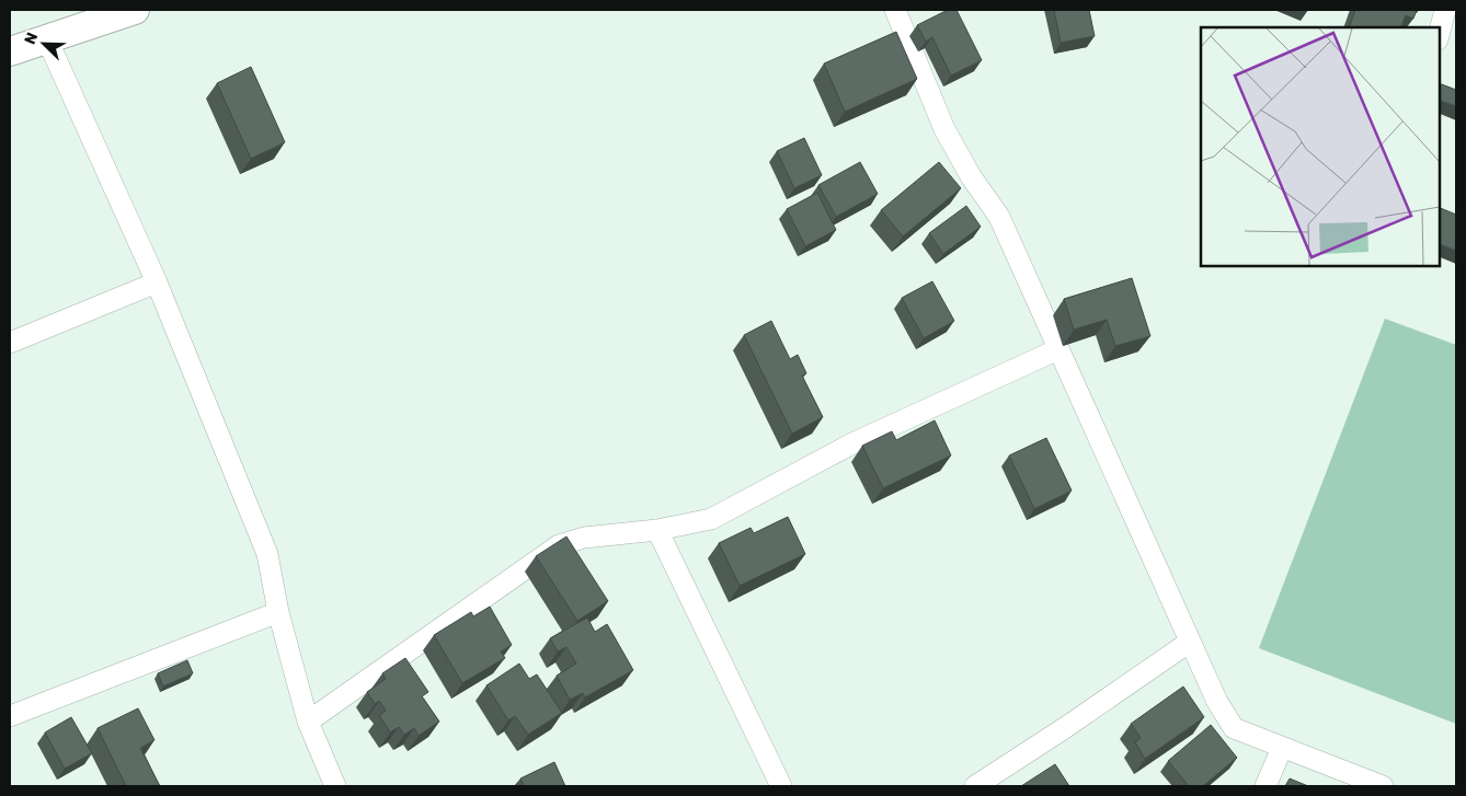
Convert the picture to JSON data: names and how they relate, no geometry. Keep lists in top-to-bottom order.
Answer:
{
  "north": "top left"
}
